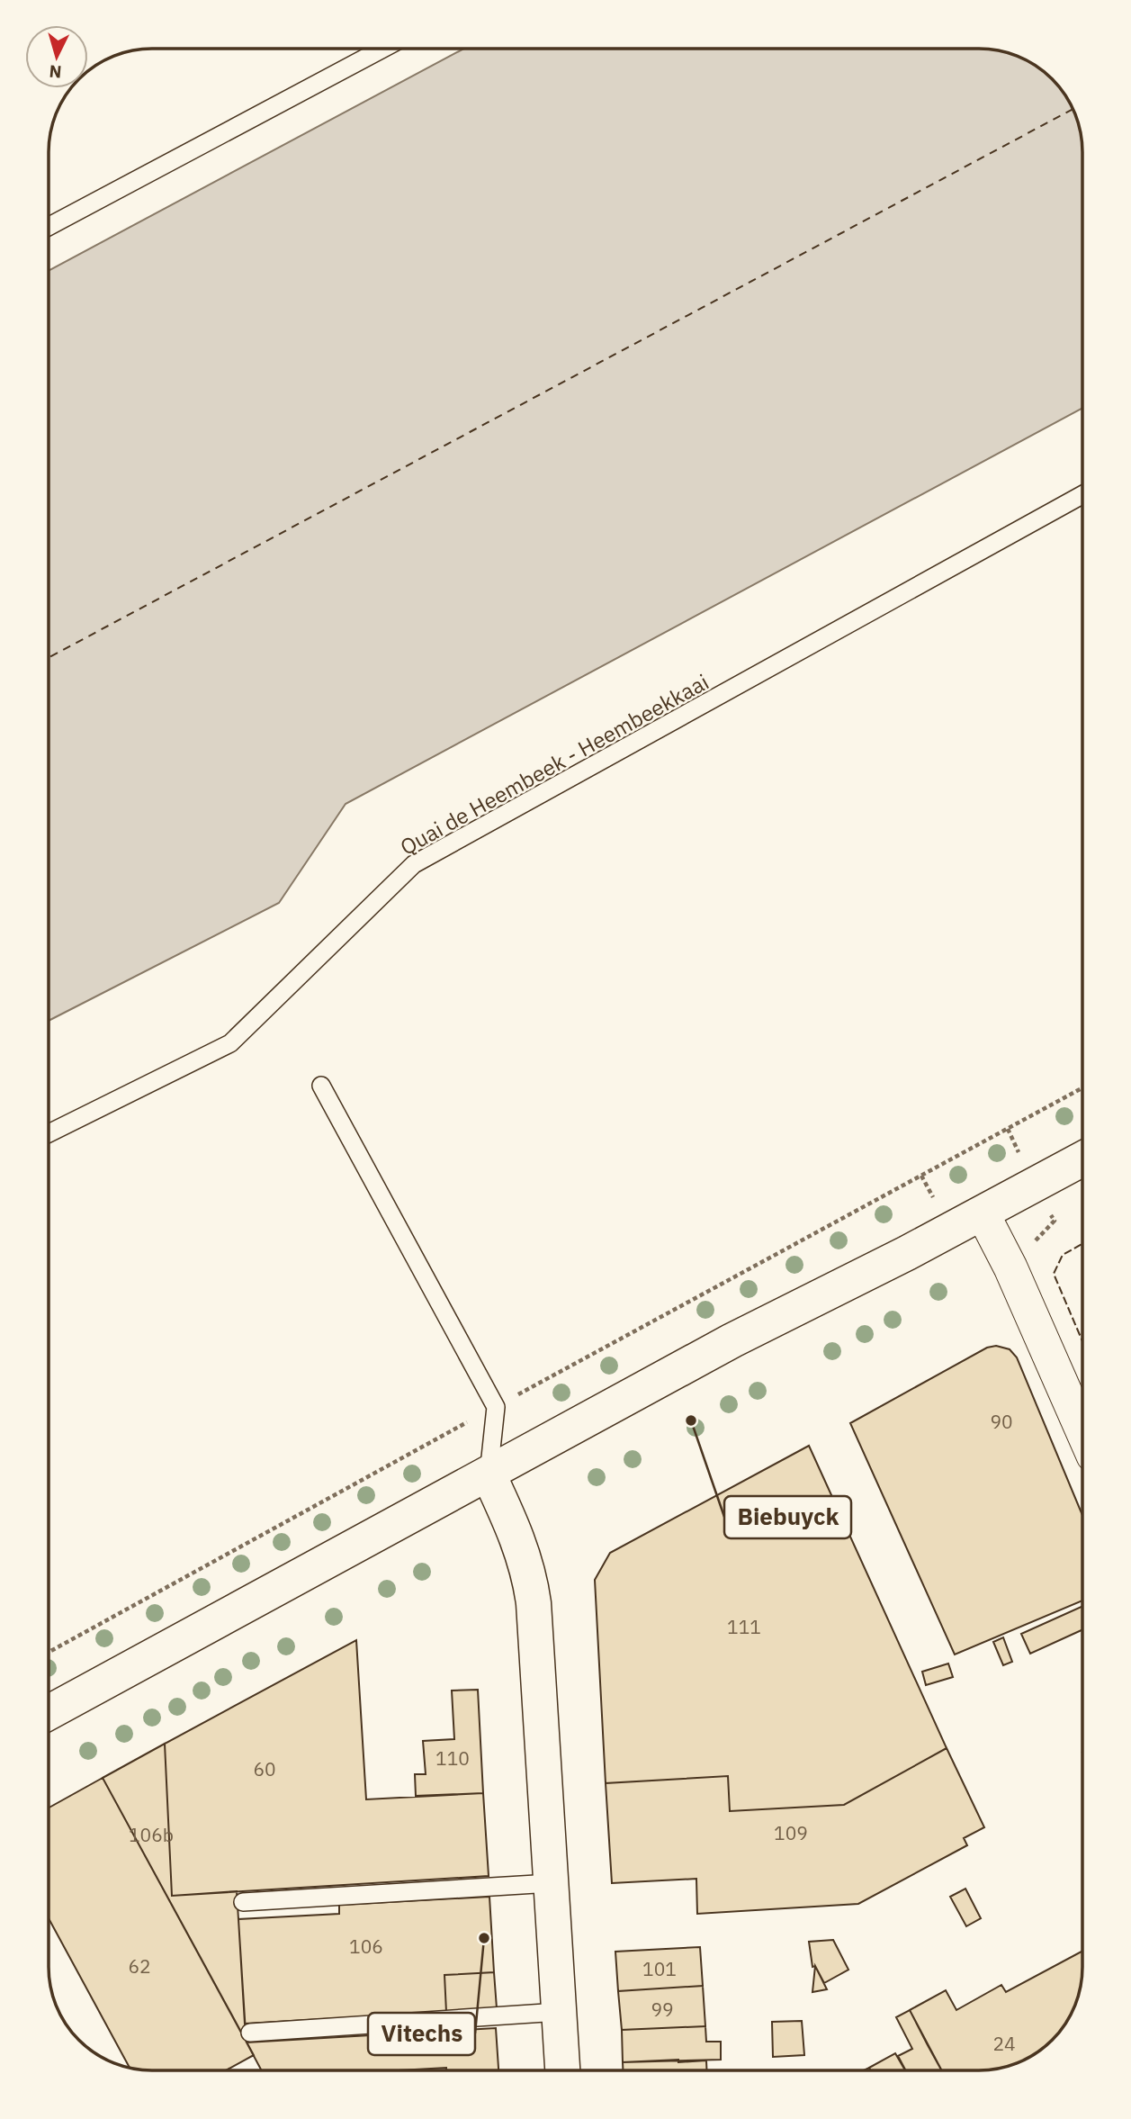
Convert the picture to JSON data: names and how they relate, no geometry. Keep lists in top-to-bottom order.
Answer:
{
  "streets": {
    "lane": ["Quai de Heembeek - Heembeekkaai"]
  },
  "places": ["Biebuyck", "Vitechs"],
  "house_numbers": [
    "90",
    "111",
    "110",
    "60",
    "109",
    "106b",
    "106",
    "62",
    "101",
    "99",
    "24"
  ],
  "north": "bottom"
}
